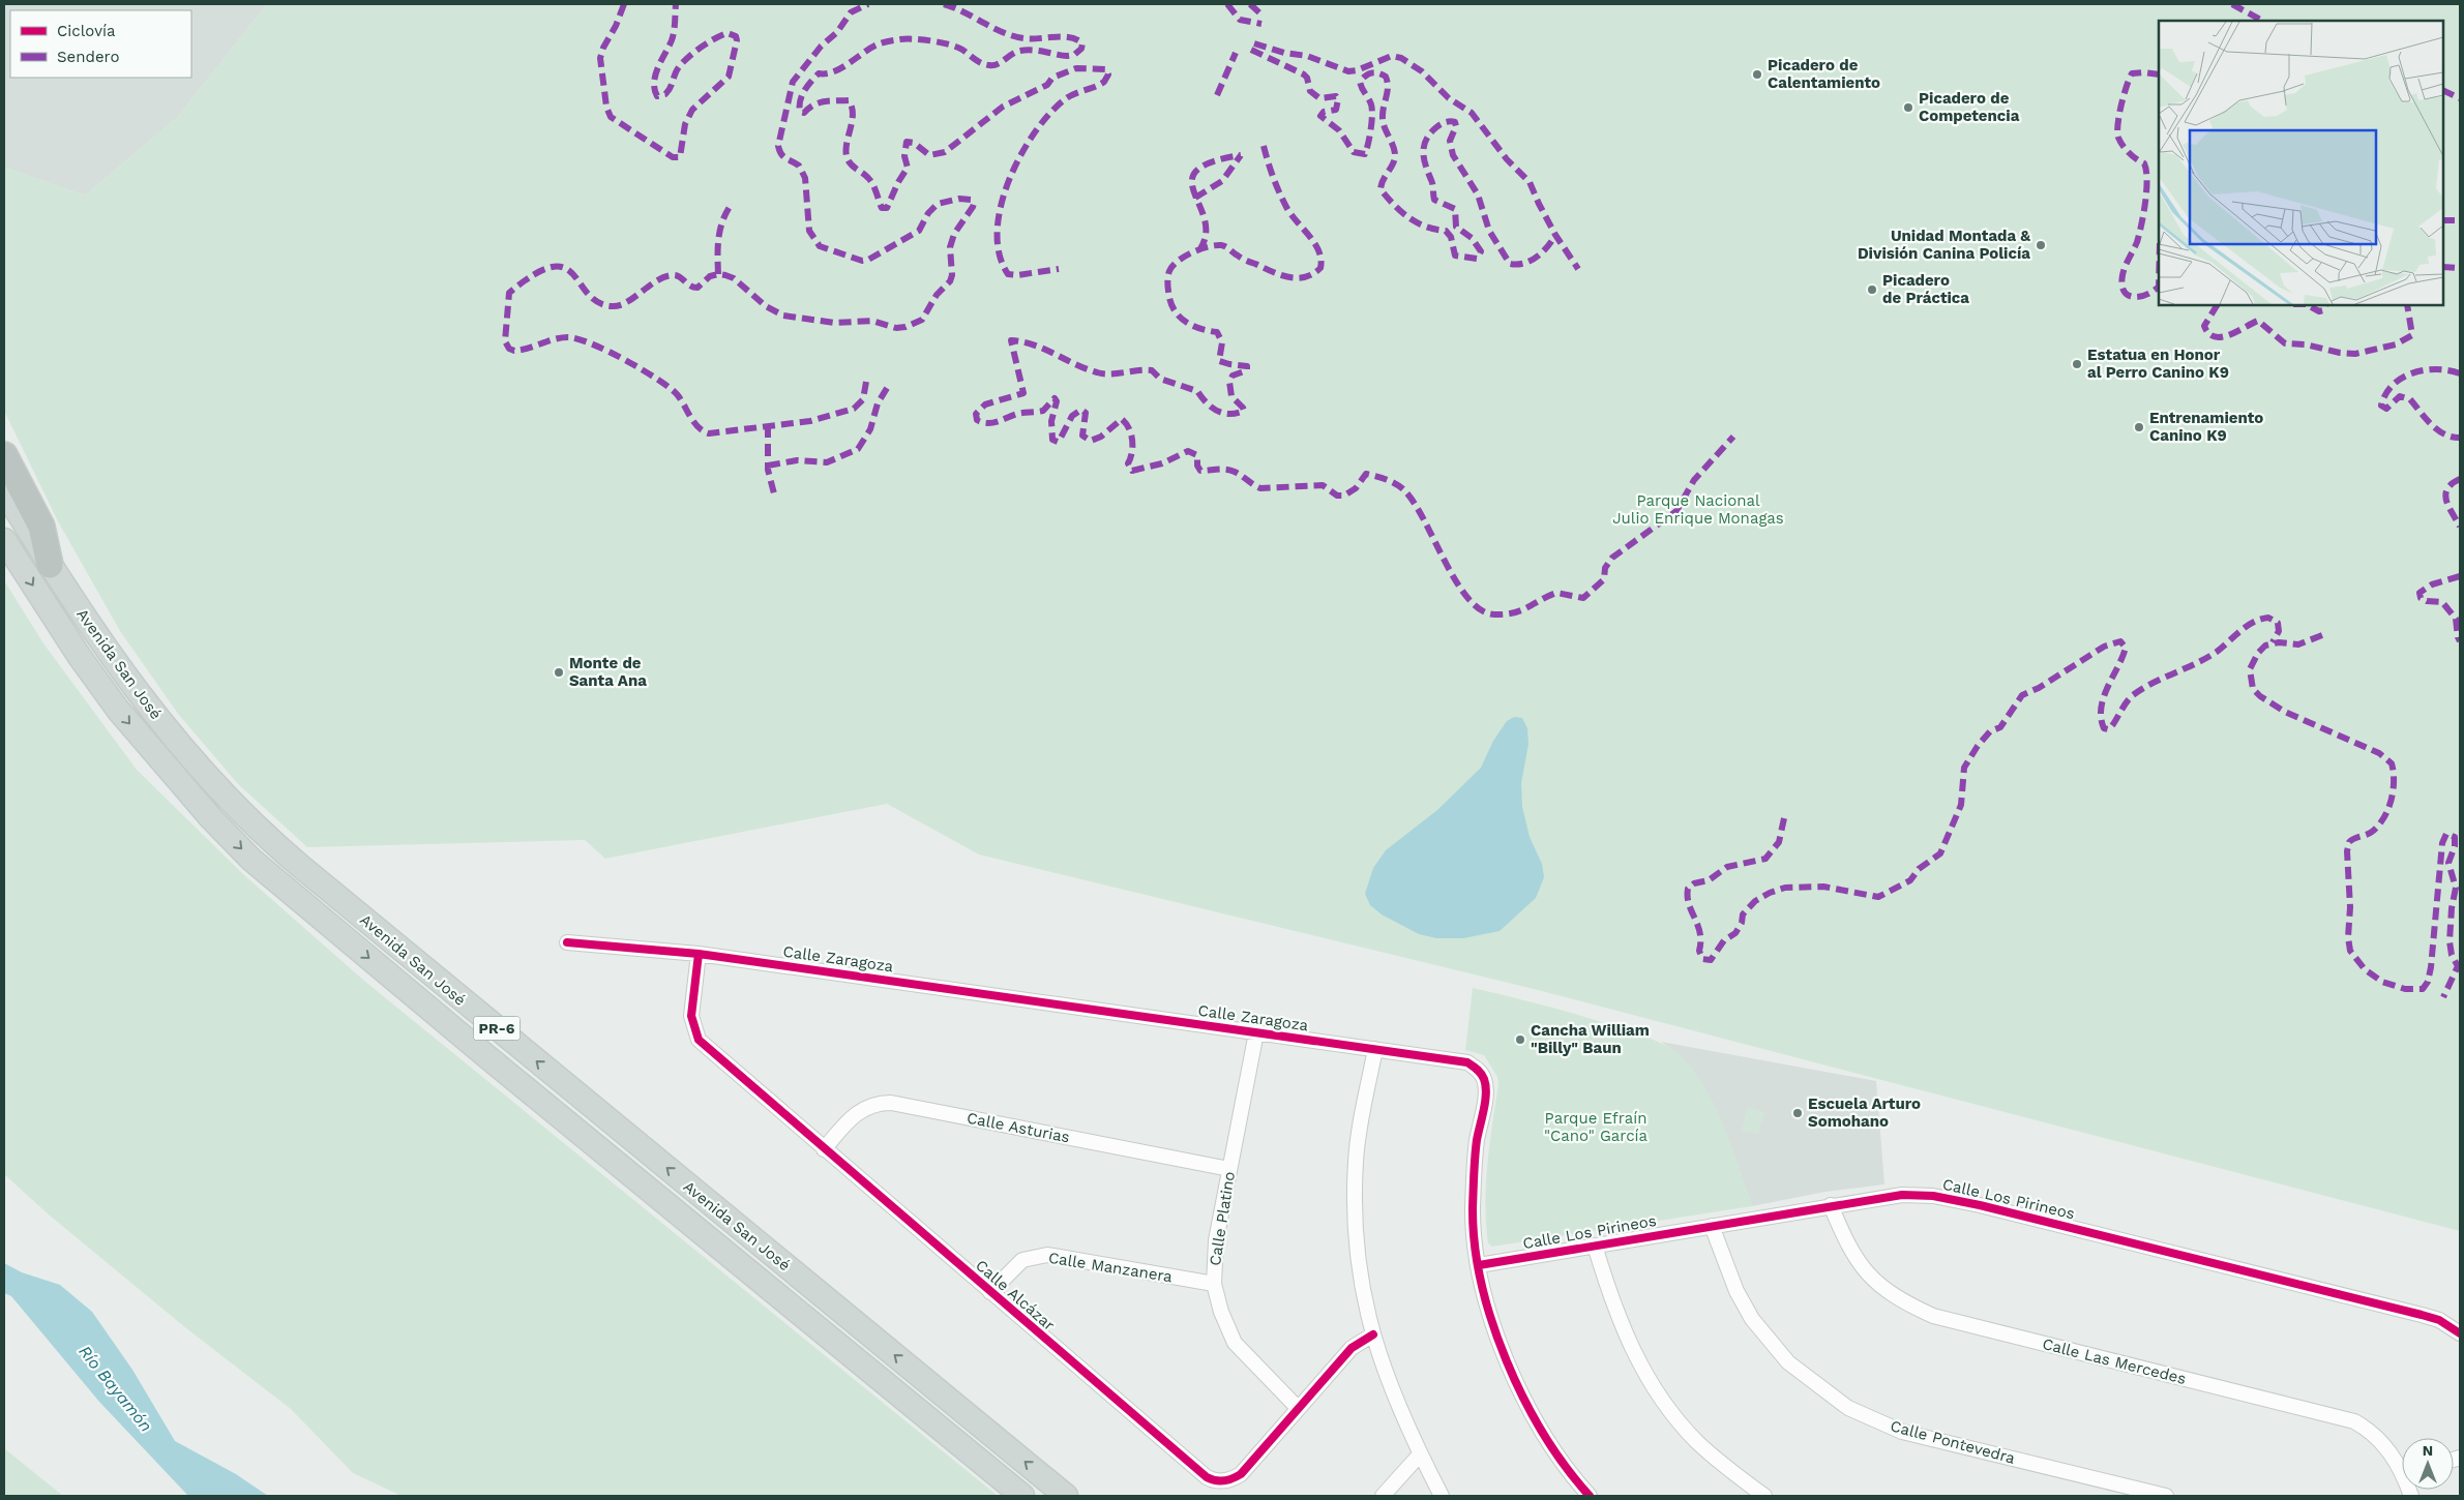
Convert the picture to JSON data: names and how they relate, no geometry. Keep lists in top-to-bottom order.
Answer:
{
  "streets": {
    "main road": ["Avenida San José", "PR-6"],
    "street": [
      "Calle Zaragoza",
      "Calle Asturias",
      "Calle Los Pirineos",
      "Calle Platino",
      "Calle Manzanera",
      "Calle Alcázar",
      "Calle Las Mercedes",
      "Calle Pontevedra"
    ]
  },
  "crossings": [
    ["Calle Zaragoza", "Calle Los Pirineos"],
    ["Calle Zaragoza", "Calle Platino"],
    ["Calle Zaragoza", "Calle Alcázar"],
    ["Calle Asturias", "Calle Platino"],
    ["Calle Asturias", "Calle Alcázar"],
    ["Calle Los Pirineos", "Calle Las Mercedes"],
    ["Calle Los Pirineos", "Calle Pontevedra"],
    ["Calle Platino", "Calle Manzanera"],
    ["Calle Platino", "Calle Alcázar"],
    ["Calle Manzanera", "Calle Alcázar"]
  ],
  "water": ["Río Bayamón"],
  "parks": ["Parque Nacional Julio Enrique Monagas", "Parque Efraín \"Cano\" García"],
  "places": [
    "Picadero de Calentamiento",
    "Picadero de Competencia",
    "Unidad Montada & División Canina Policía",
    "Picadero de Práctica",
    "Estatua en Honor al Perro Canino K9",
    "Entrenamiento Canino K9",
    "Monte de Santa Ana",
    "Cancha William \"Billy\" Baun",
    "Escuela Arturo Somohano"
  ],
  "legend": ["Ciclovía", "Sendero"],
  "north": "top"
}
